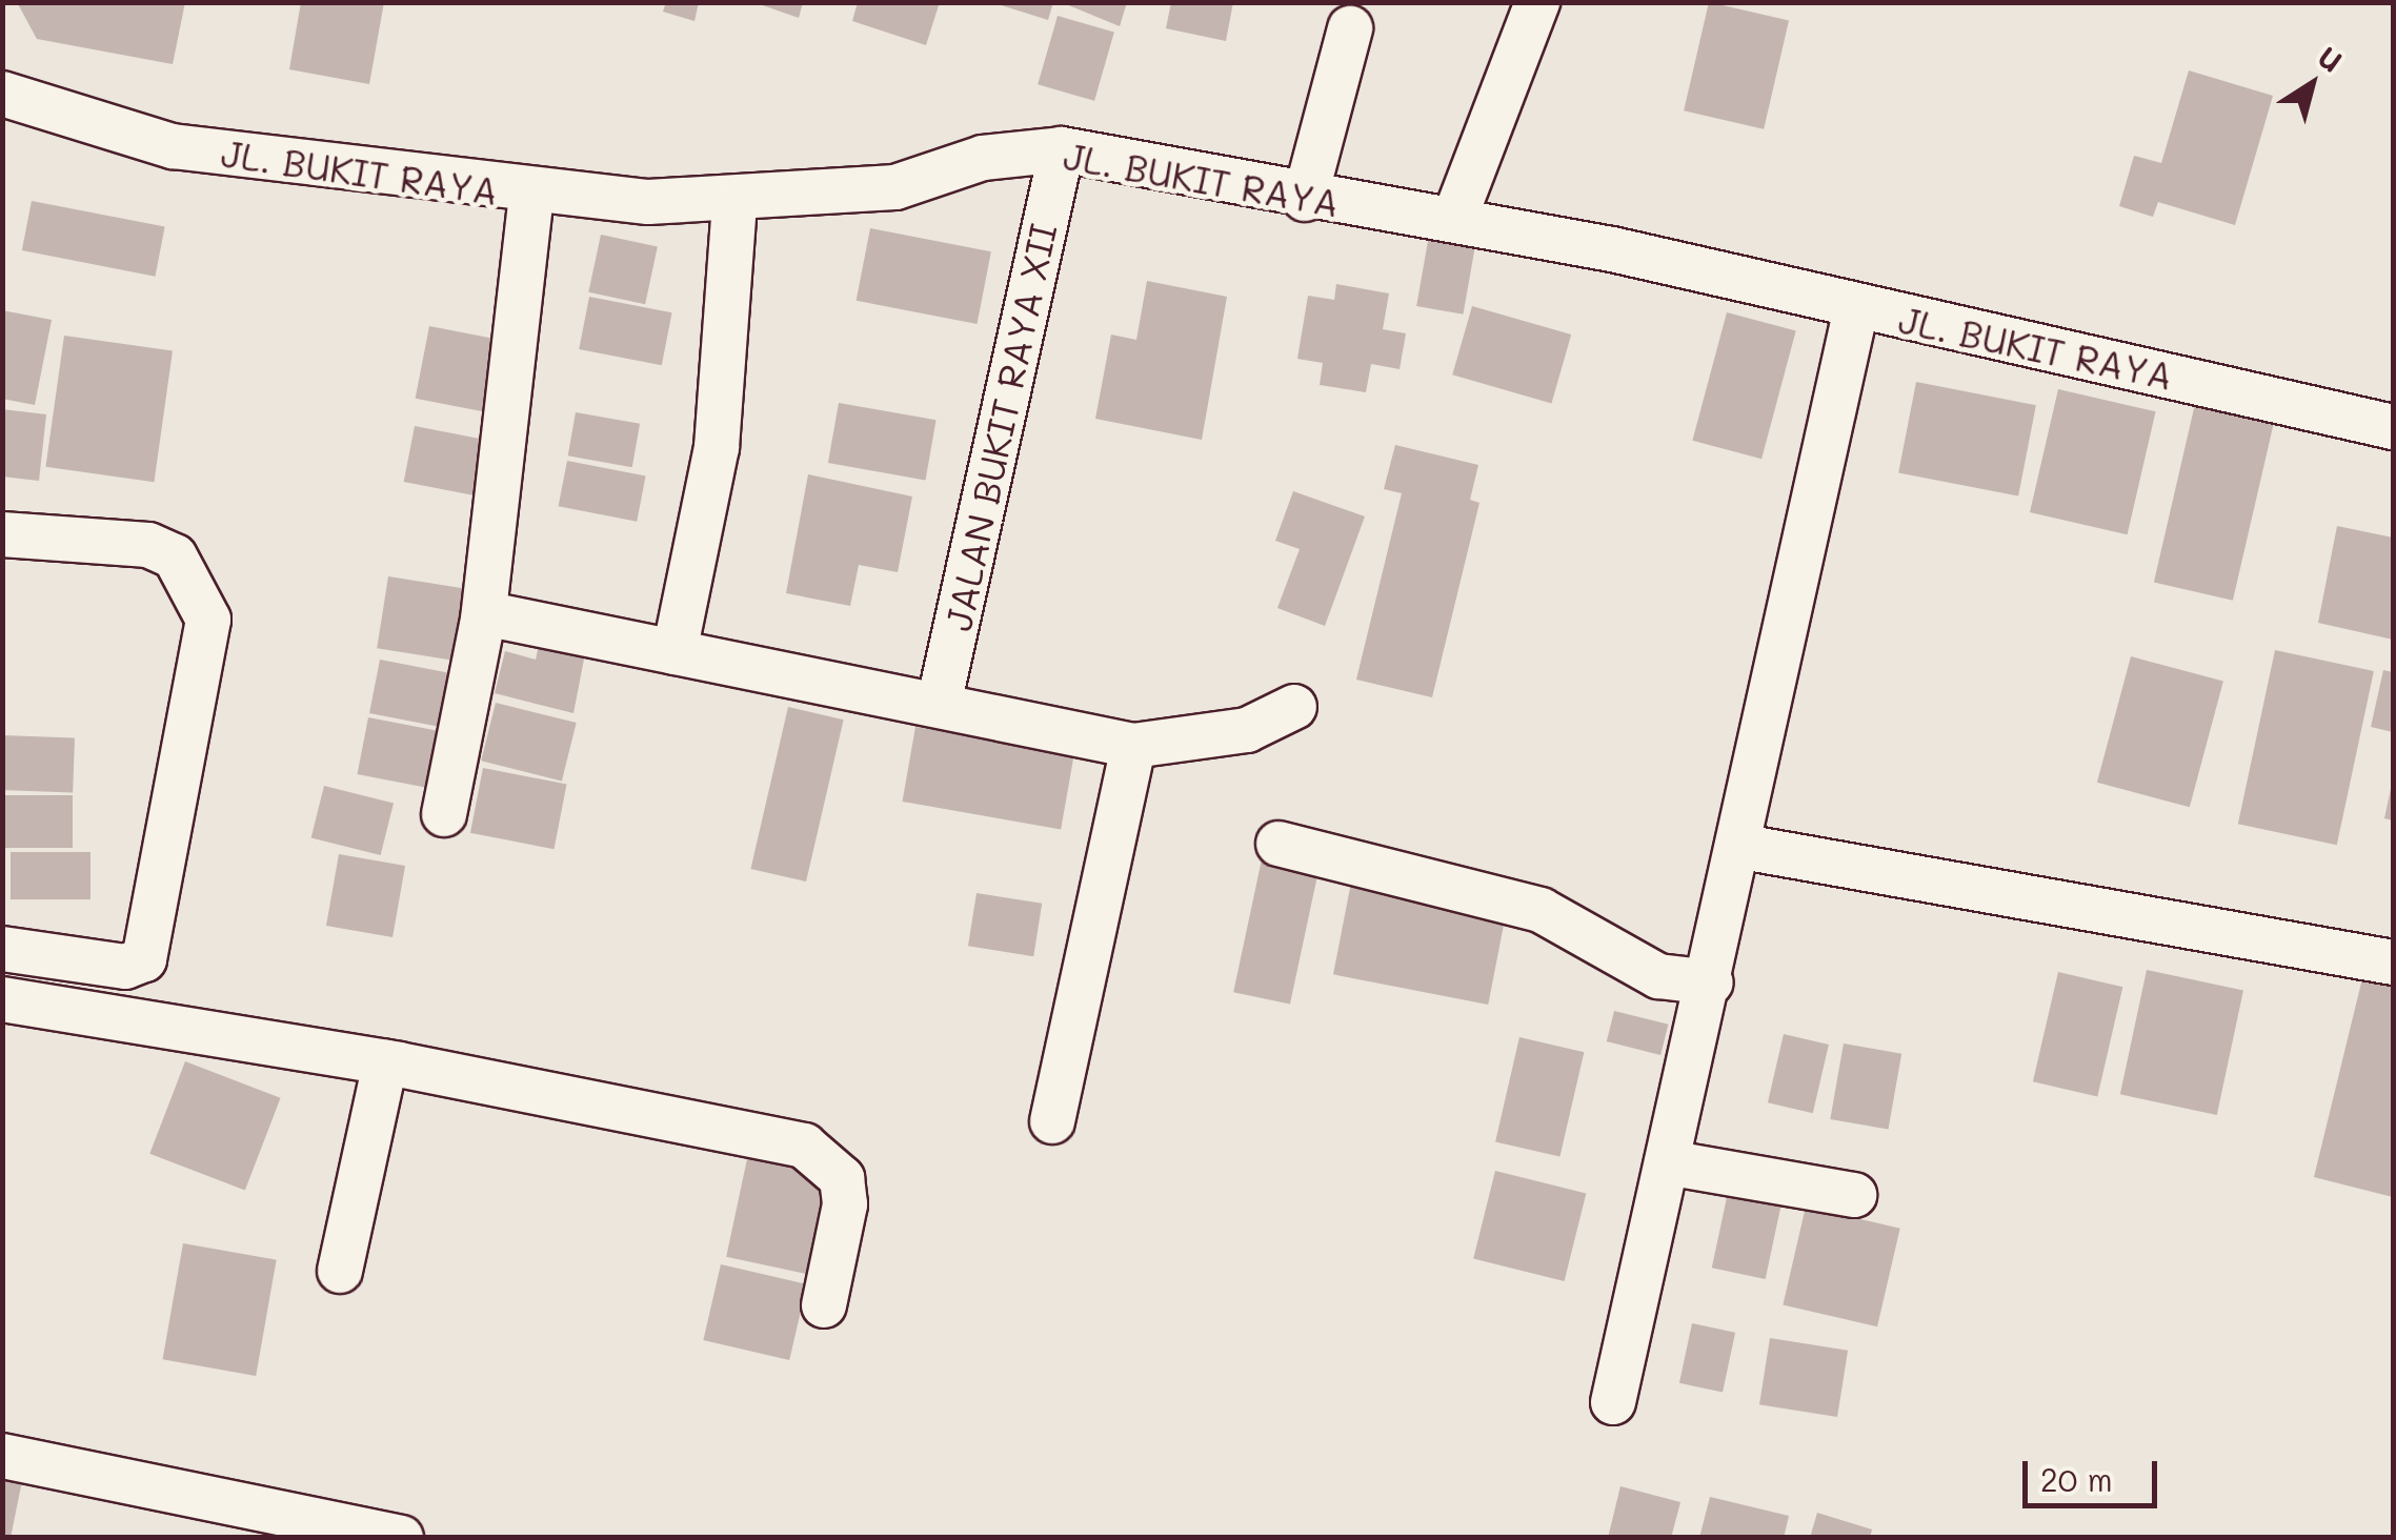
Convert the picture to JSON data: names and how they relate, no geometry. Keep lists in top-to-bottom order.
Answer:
{
  "streets": {
    "street": ["JL. BUKIT RAYA", "JALAN BUKIT RAYA XII"]
  },
  "crossings": [
    ["JL. BUKIT RAYA", "JALAN BUKIT RAYA XII"]
  ],
  "scale_bar": "20 m",
  "north": "top right"
}
